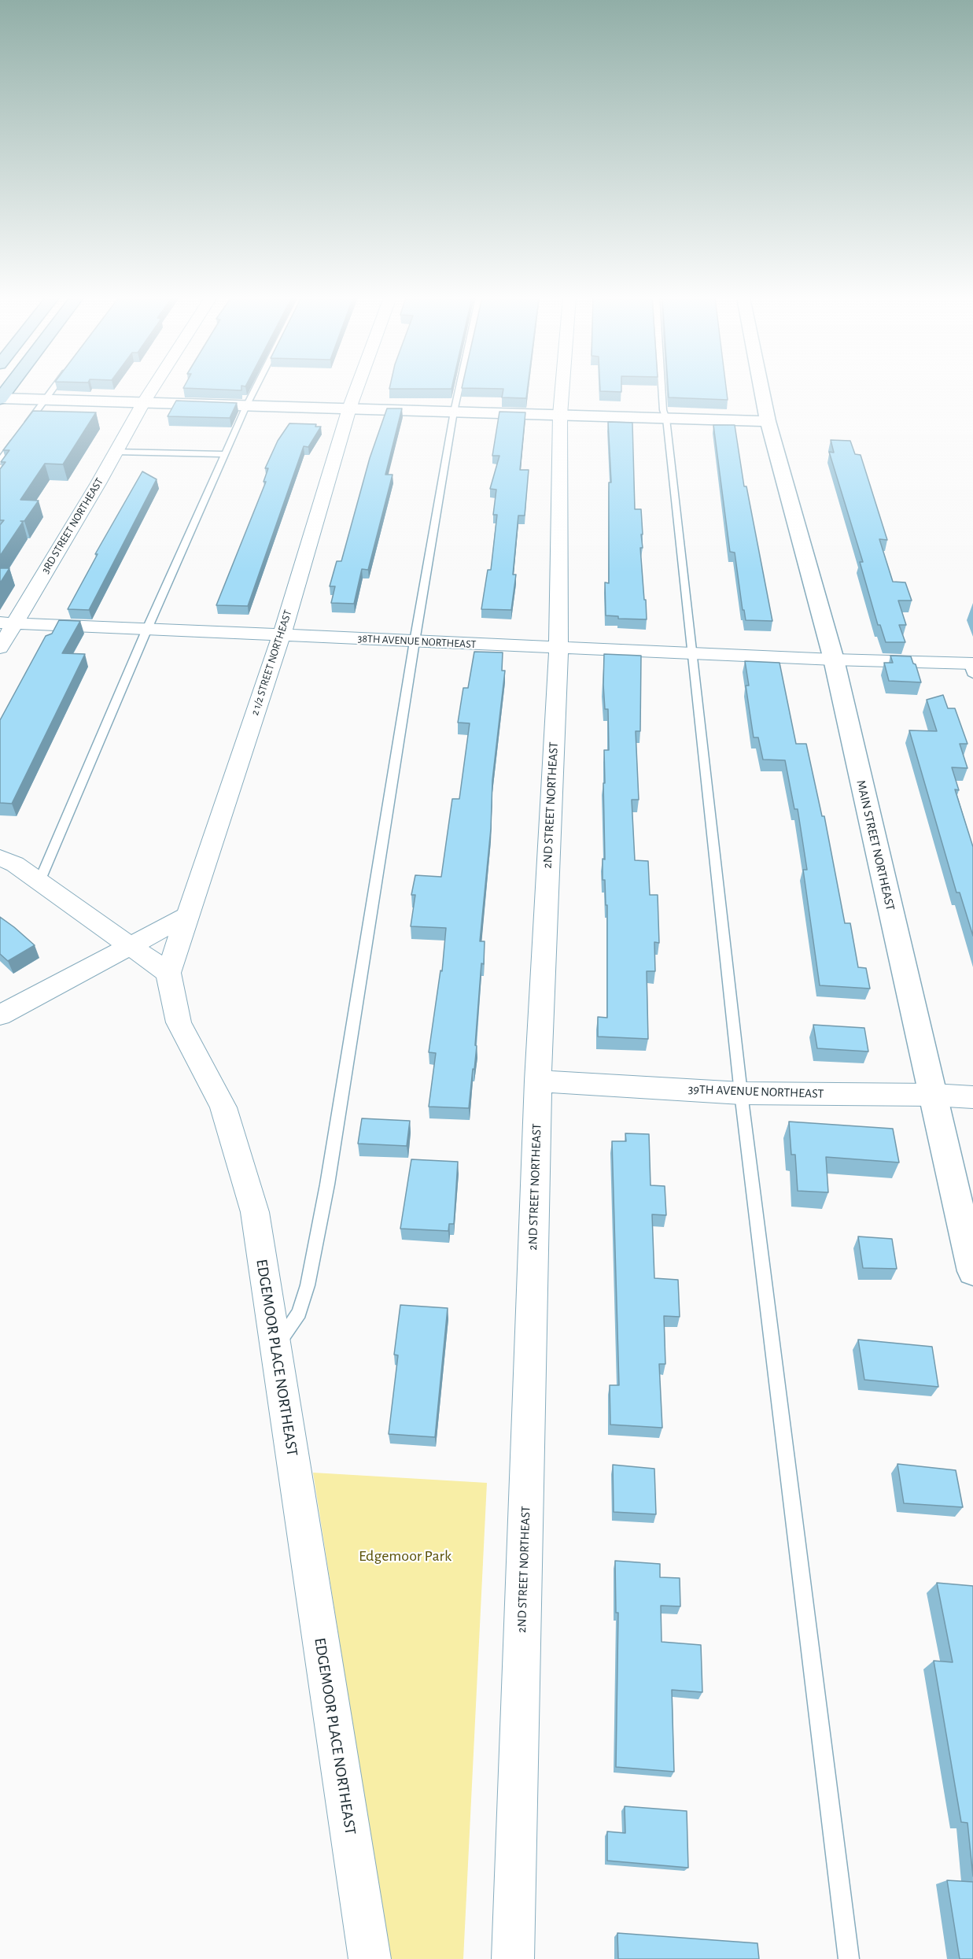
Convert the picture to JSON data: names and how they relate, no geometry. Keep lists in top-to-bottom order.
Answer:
{
  "streets": {
    "street": [
      "3RD STREET NORTHEAST",
      "38TH AVENUE NORTHEAST",
      "2 1/2 STREET NORTHEAST",
      "2ND STREET NORTHEAST",
      "MAIN STREET NORTHEAST",
      "39TH AVENUE NORTHEAST",
      "EDGEMOOR PLACE NORTHEAST"
    ]
  },
  "crossings": [
    ["3RD STREET NORTHEAST", "38TH AVENUE NORTHEAST"],
    ["38TH AVENUE NORTHEAST", "2 1/2 STREET NORTHEAST"],
    ["38TH AVENUE NORTHEAST", "2ND STREET NORTHEAST"],
    ["38TH AVENUE NORTHEAST", "MAIN STREET NORTHEAST"],
    ["2 1/2 STREET NORTHEAST", "EDGEMOOR PLACE NORTHEAST"],
    ["2ND STREET NORTHEAST", "39TH AVENUE NORTHEAST"],
    ["MAIN STREET NORTHEAST", "39TH AVENUE NORTHEAST"]
  ],
  "parks": ["Edgemoor Park"]
}
